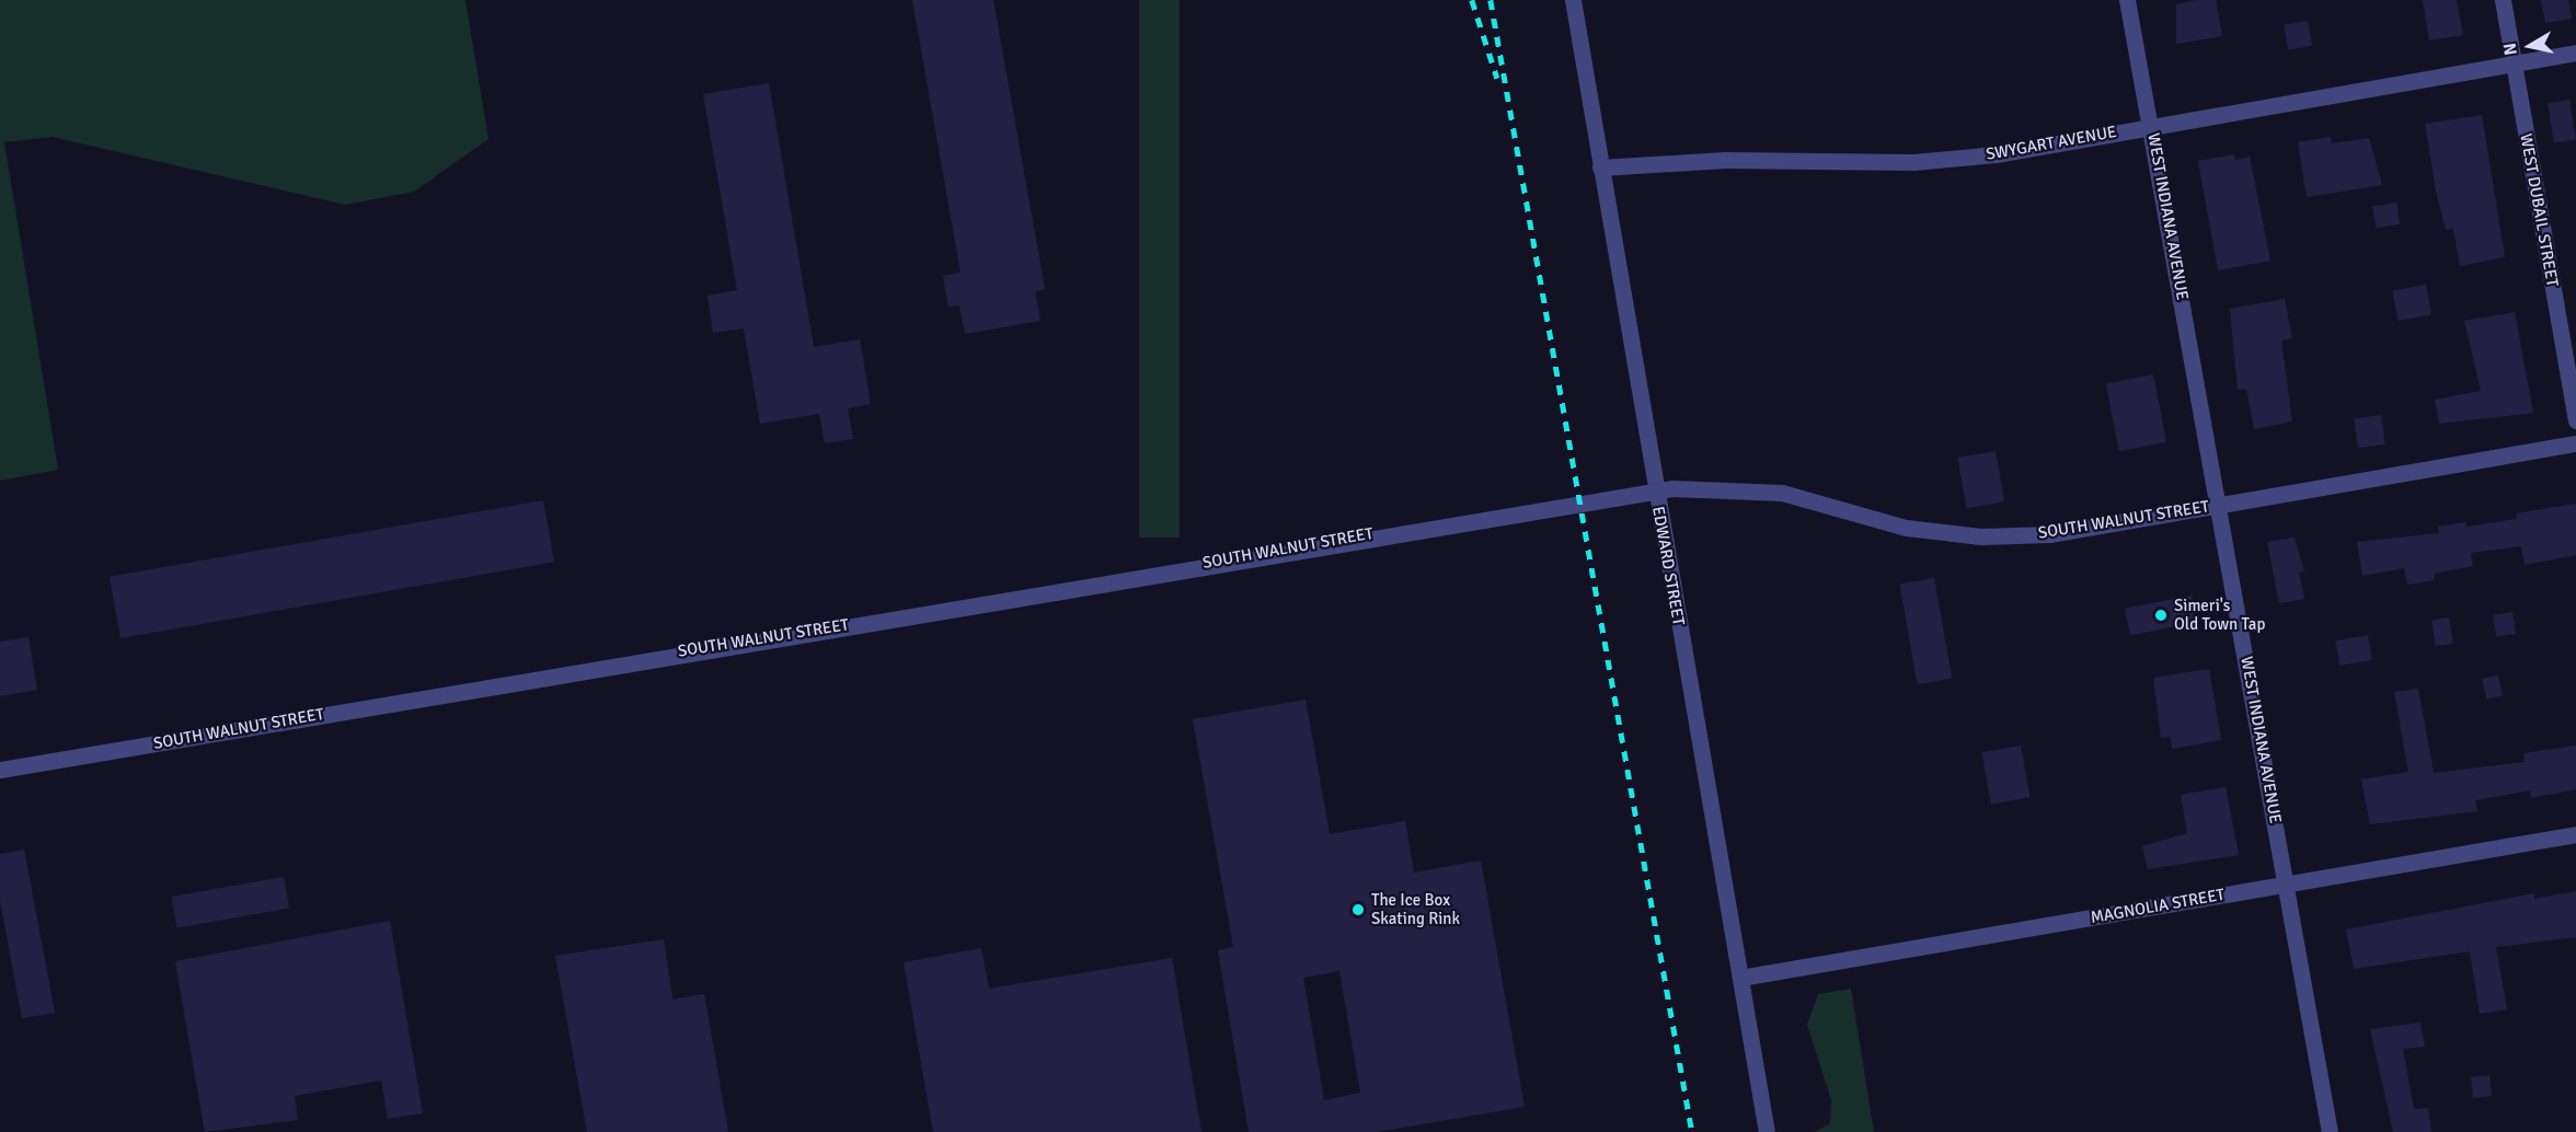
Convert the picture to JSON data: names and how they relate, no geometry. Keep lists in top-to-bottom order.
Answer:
{
  "streets": {
    "street": [
      "SWYGART AVENUE",
      "WEST DUBAIL STREET",
      "WEST INDIANA AVENUE",
      "SOUTH WALNUT STREET",
      "EDWARD STREET",
      "MAGNOLIA STREET"
    ]
  },
  "crossings": [
    ["SWYGART AVENUE", "WEST DUBAIL STREET"],
    ["SWYGART AVENUE", "WEST INDIANA AVENUE"],
    ["SWYGART AVENUE", "EDWARD STREET"],
    ["WEST INDIANA AVENUE", "SOUTH WALNUT STREET"],
    ["WEST INDIANA AVENUE", "MAGNOLIA STREET"],
    ["SOUTH WALNUT STREET", "EDWARD STREET"],
    ["EDWARD STREET", "MAGNOLIA STREET"]
  ],
  "places": ["Simeri's Old Town Tap", "The Ice Box Skating Rink"],
  "north": "left"
}
